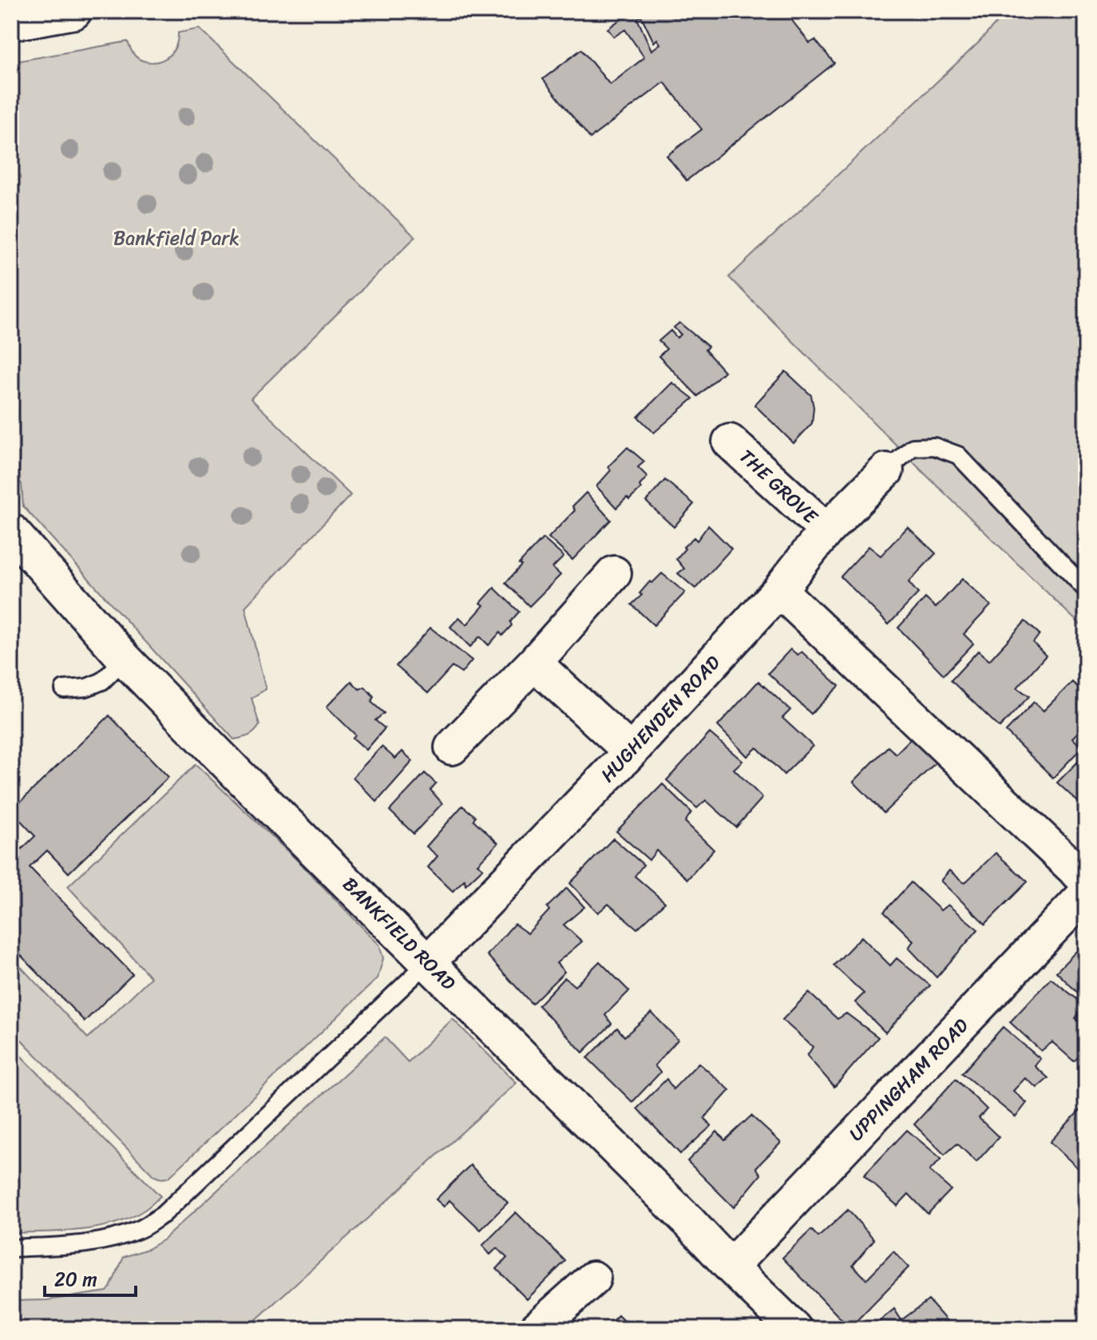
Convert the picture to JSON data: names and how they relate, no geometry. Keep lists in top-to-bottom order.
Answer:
{
  "streets": {
    "street": [
      "THE GROVE",
      "HUGHENDEN ROAD",
      "BANKFIELD ROAD",
      "UPPINGHAM ROAD"
    ]
  },
  "crossings": [
    ["THE GROVE", "HUGHENDEN ROAD"],
    ["HUGHENDEN ROAD", "BANKFIELD ROAD"],
    ["BANKFIELD ROAD", "UPPINGHAM ROAD"]
  ],
  "parks": ["Bankfield Park"],
  "scale_bar": "20 m"
}
